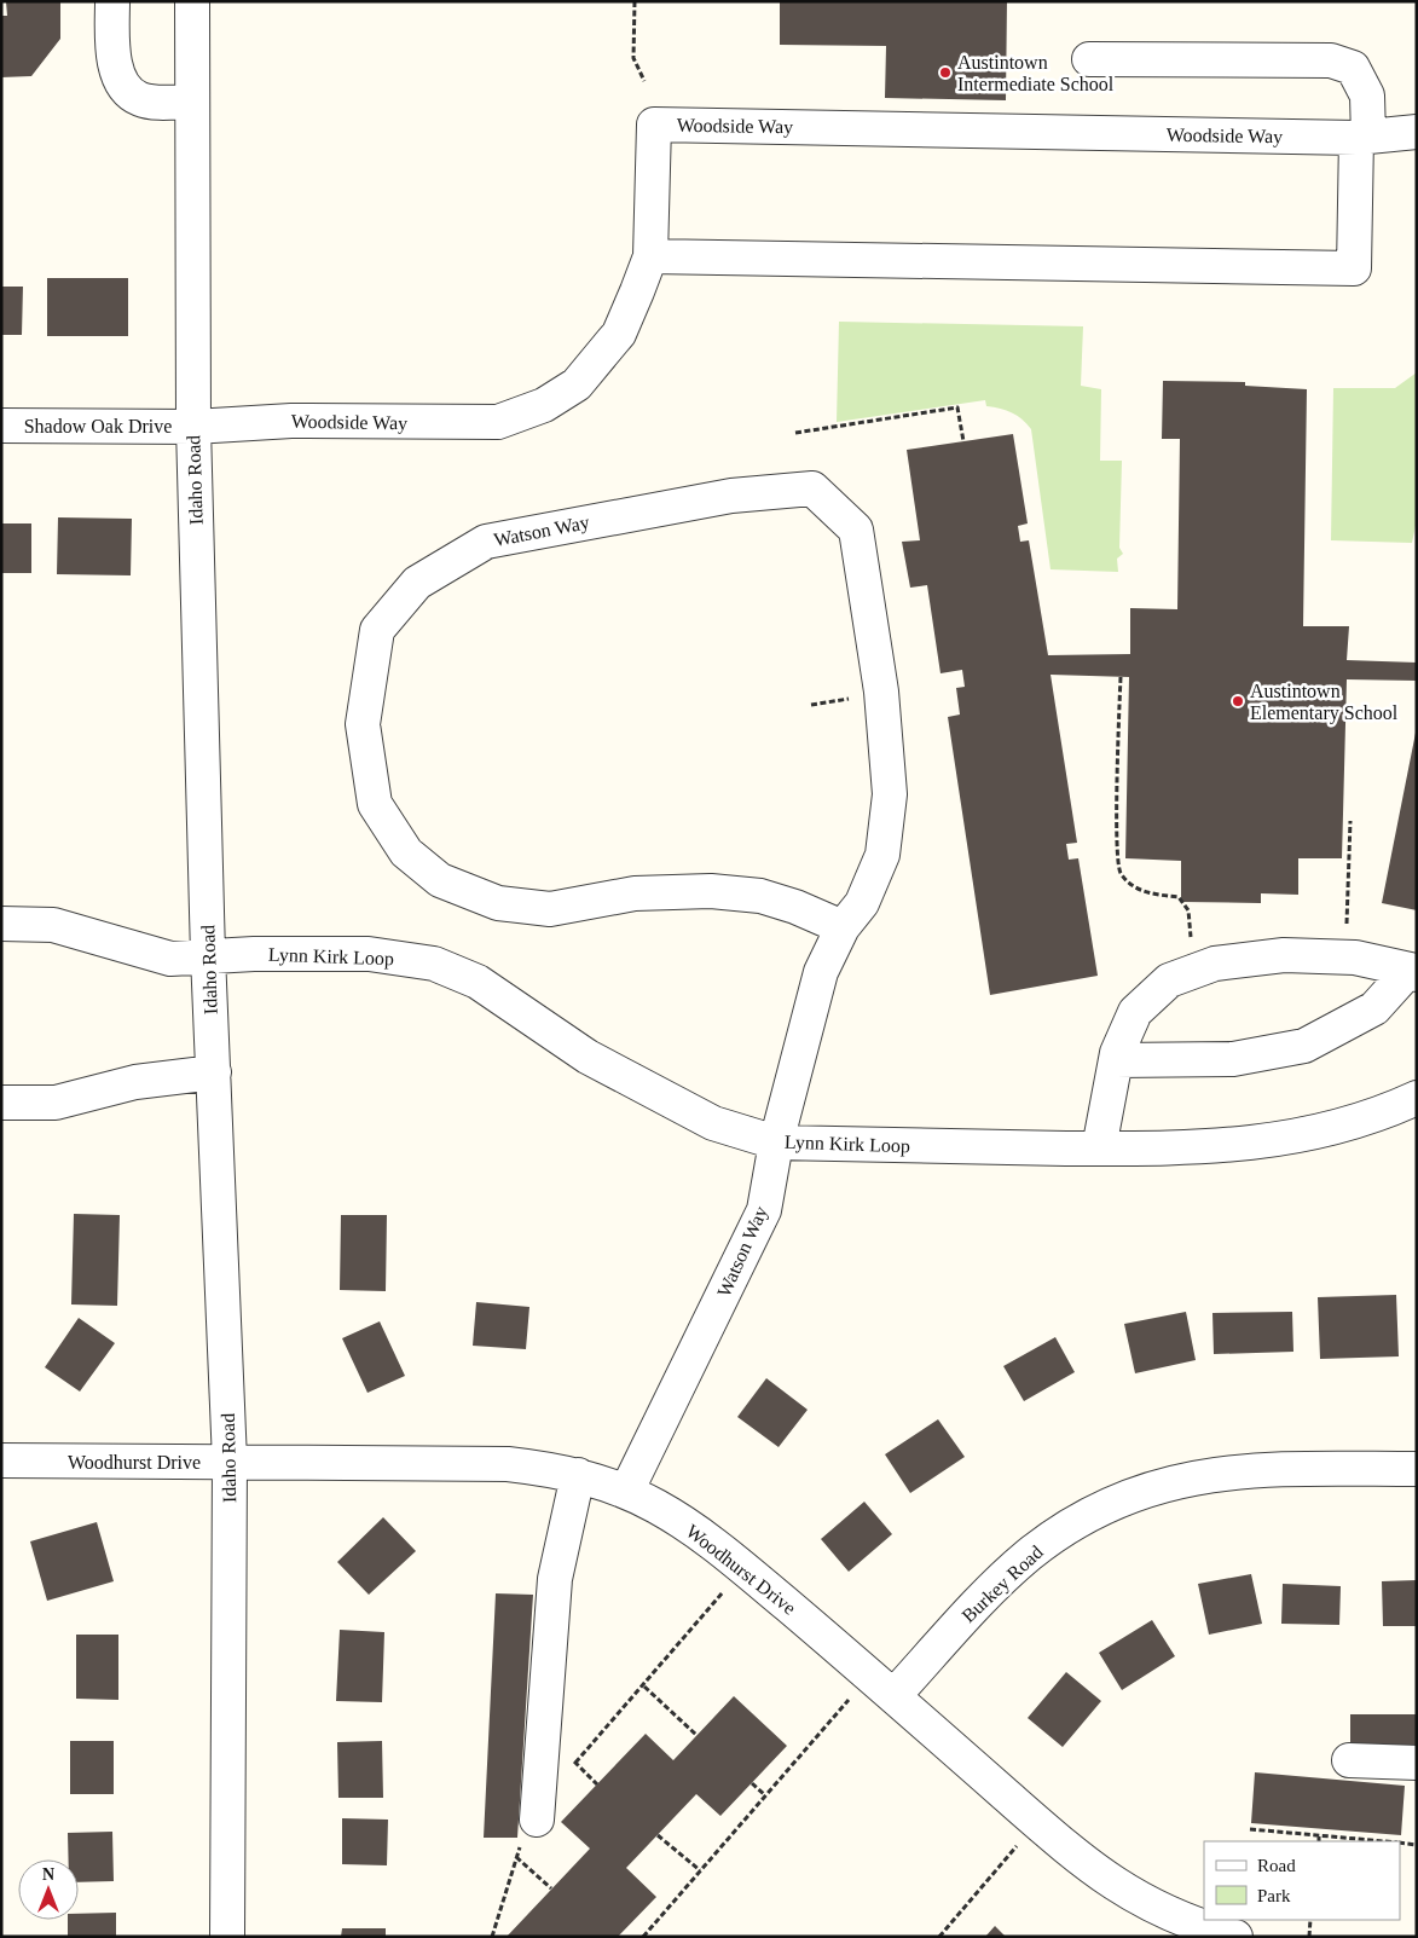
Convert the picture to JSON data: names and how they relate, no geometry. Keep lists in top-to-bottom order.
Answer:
{
  "streets": {
    "street": [
      "Woodside Way",
      "Shadow Oak Drive",
      "Idaho Road",
      "Watson Way",
      "Lynn Kirk Loop",
      "Woodhurst Drive",
      "Burkey Road"
    ]
  },
  "crossings": [
    ["Woodside Way", "Shadow Oak Drive"],
    ["Woodside Way", "Idaho Road"],
    ["Shadow Oak Drive", "Idaho Road"],
    ["Idaho Road", "Lynn Kirk Loop"],
    ["Idaho Road", "Woodhurst Drive"],
    ["Watson Way", "Lynn Kirk Loop"],
    ["Watson Way", "Woodhurst Drive"],
    ["Woodhurst Drive", "Burkey Road"]
  ],
  "places": ["Austintown Intermediate School", "Austintown Elementary School"],
  "legend": ["Road", "Park"],
  "north": "top"
}
